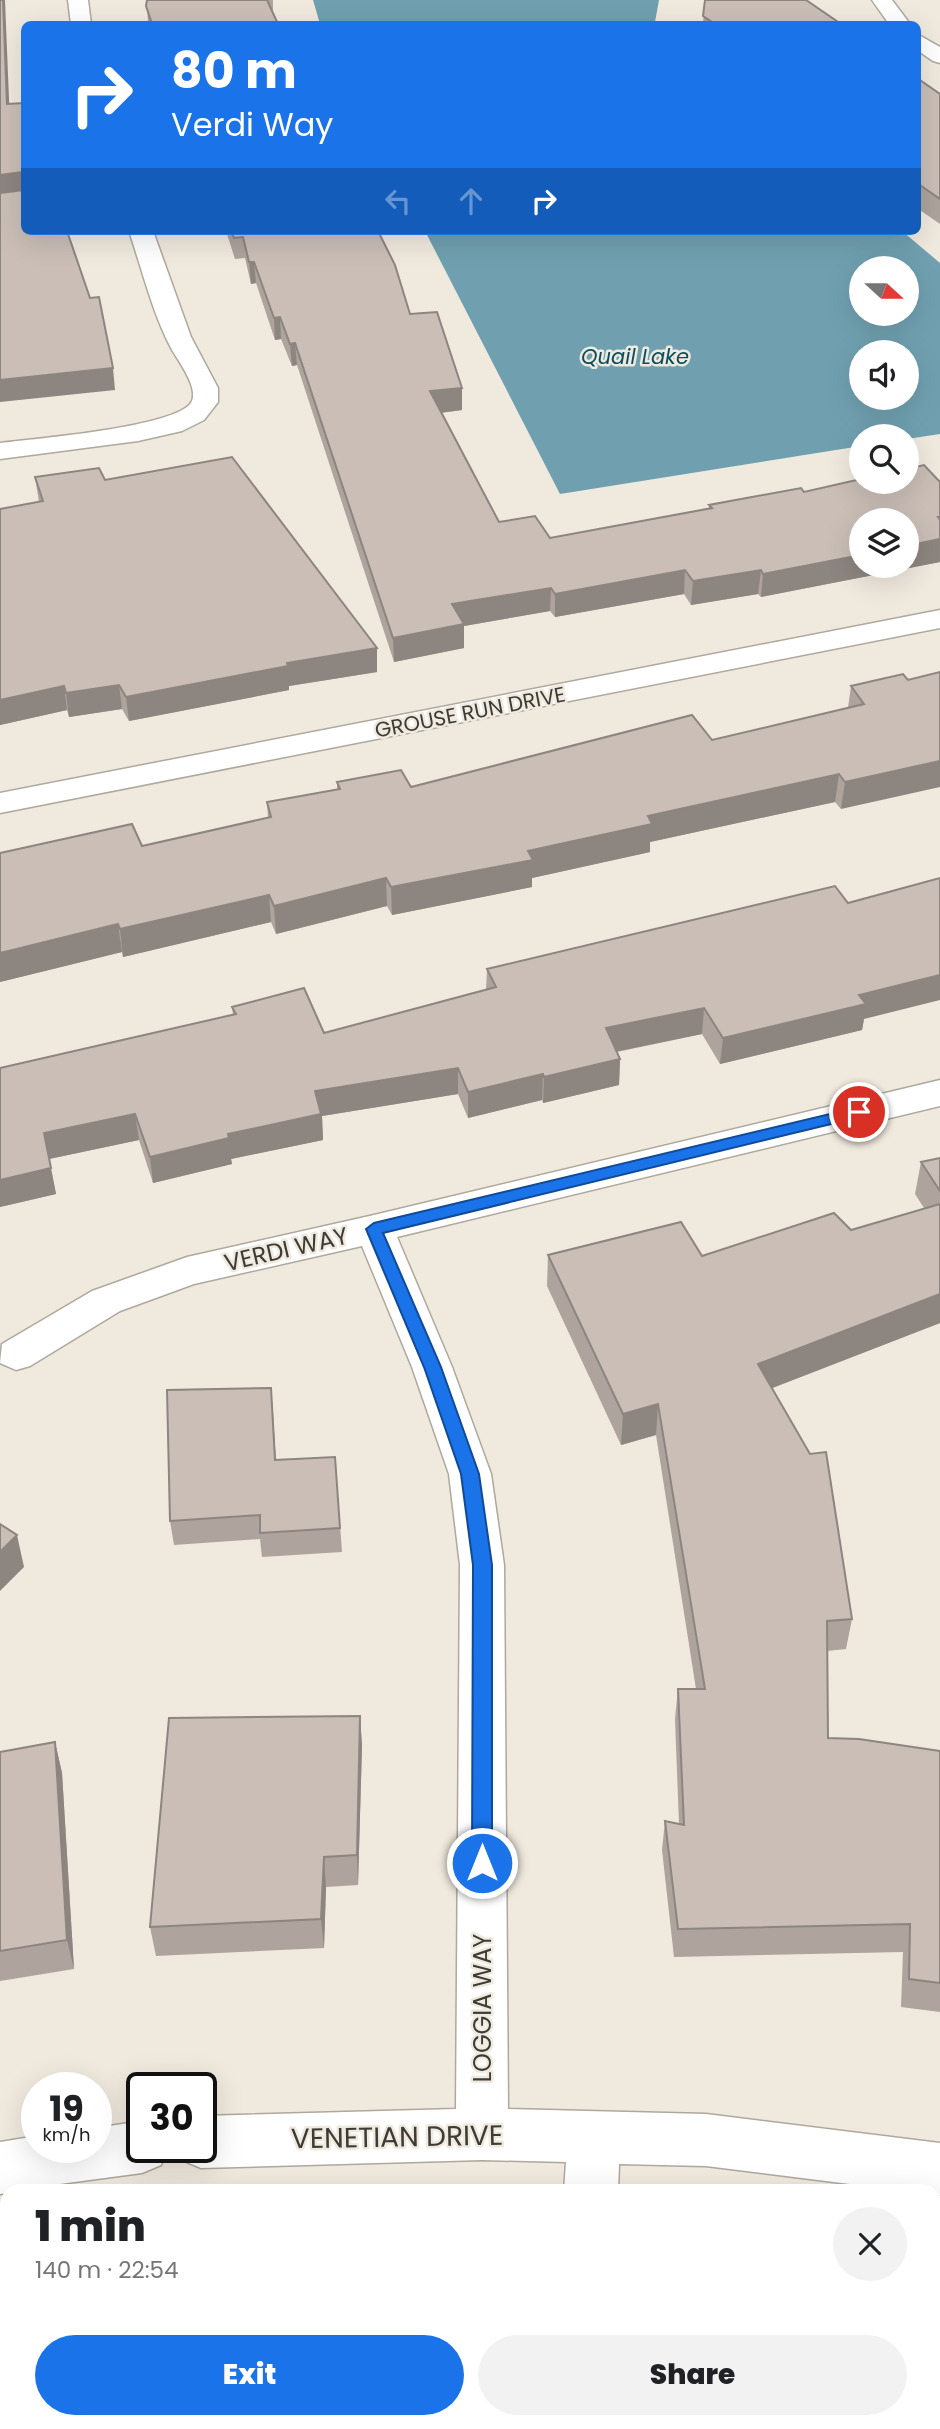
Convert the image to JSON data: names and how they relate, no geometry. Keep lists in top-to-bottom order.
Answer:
{
  "streets": {
    "street": [
      "GROUSE RUN DRIVE",
      "VERDI WAY",
      "LOGGIA WAY",
      "VENETIAN DRIVE"
    ]
  },
  "crossings": [
    ["VERDI WAY", "LOGGIA WAY"],
    ["LOGGIA WAY", "VENETIAN DRIVE"]
  ],
  "water": ["Quail Lake"],
  "north": "right",
  "page": {
    "turn": ["80 m", "Verdi Way"],
    "speed": "19 km/h",
    "limit": "30",
    "heading": ["1 min", "140 m · 22:54"],
    "buttons": ["Exit", "Share"]
  }
}
